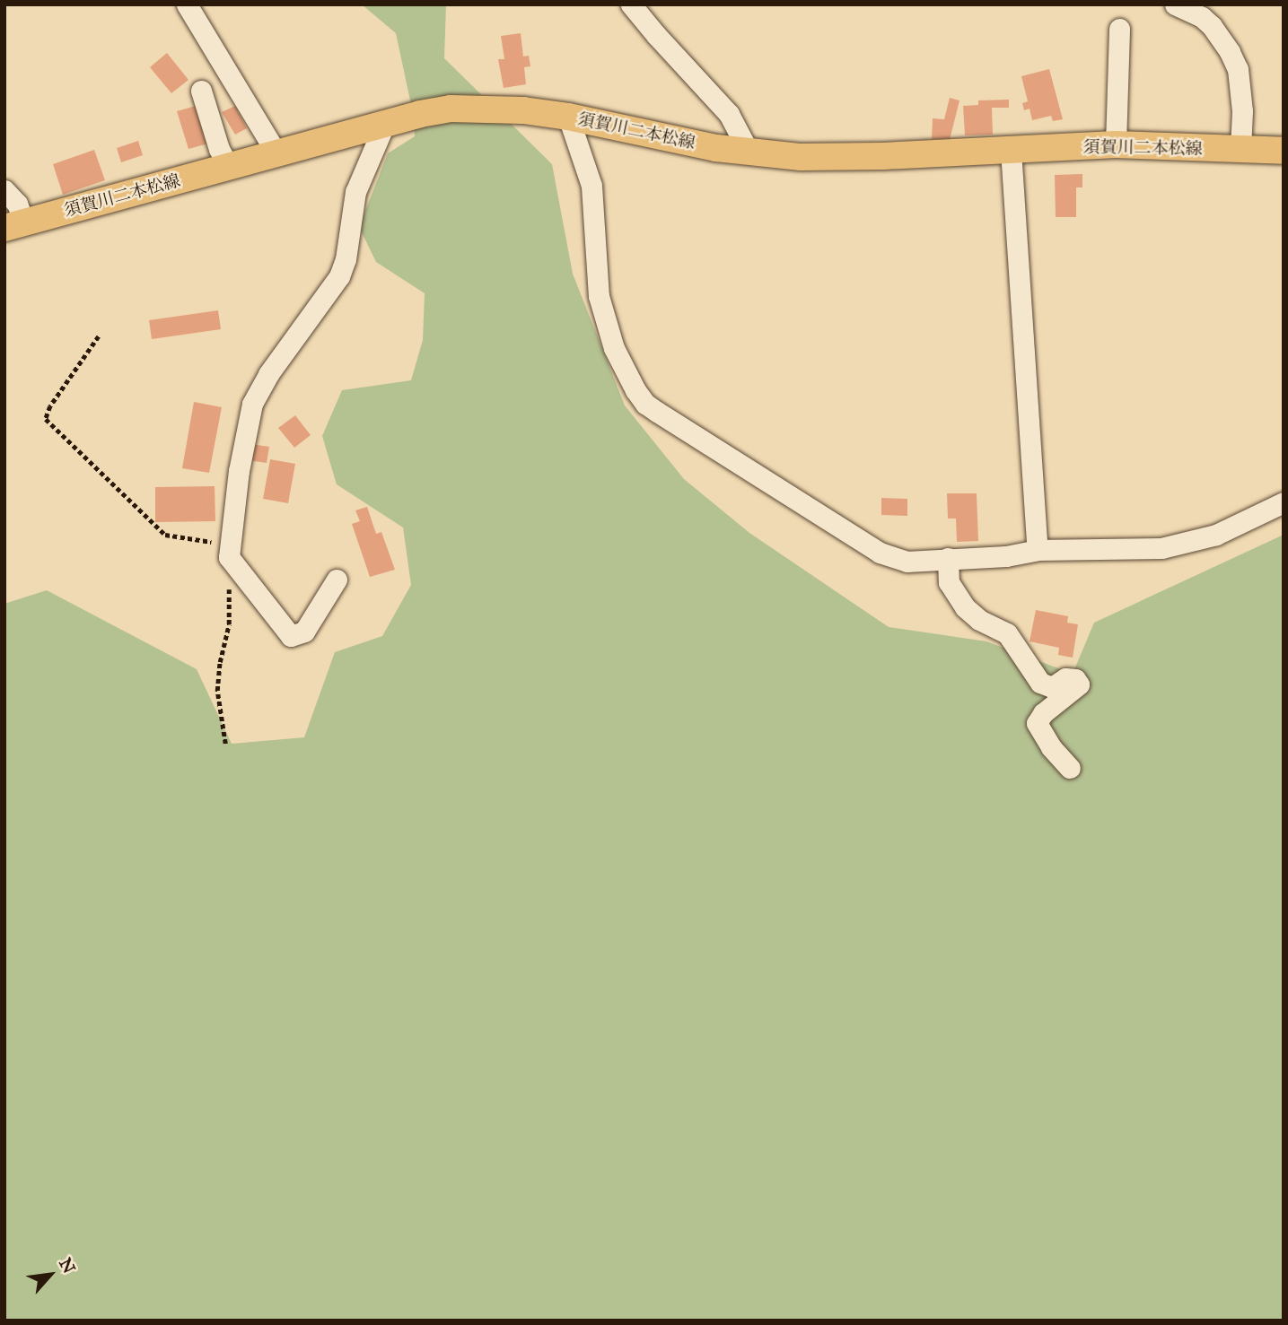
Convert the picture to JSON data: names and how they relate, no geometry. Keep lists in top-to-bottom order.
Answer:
{
  "streets": {
    "main road": ["須賀川二本松線"]
  },
  "north": "top right"
}
